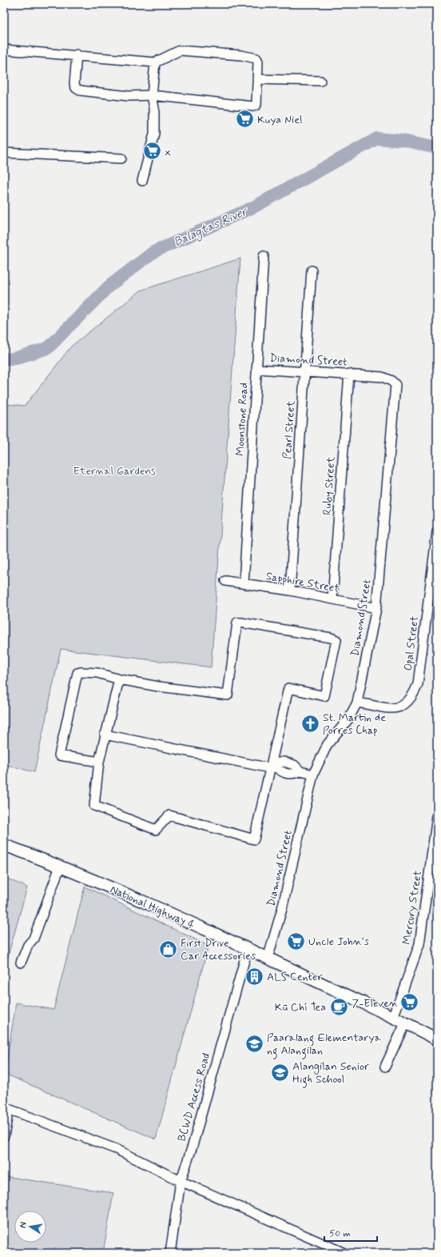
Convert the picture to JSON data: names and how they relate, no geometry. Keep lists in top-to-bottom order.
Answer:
{
  "streets": {
    "main road": ["National Highway 4"],
    "street": [
      "Diamond Street",
      "Moonstone Road",
      "Pearl Street",
      "Ruby Street",
      "Sapphire Street",
      "Opal Street",
      "Mercury Street",
      "BCWD Access Road"
    ]
  },
  "crossings": [
    ["Diamond Street", "Moonstone Road"],
    ["Diamond Street", "Pearl Street"],
    ["Diamond Street", "Ruby Street"],
    ["Diamond Street", "Sapphire Street"],
    ["Diamond Street", "Opal Street"],
    ["Diamond Street", "National Highway 4"],
    ["Moonstone Road", "Sapphire Street"],
    ["Pearl Street", "Sapphire Street"],
    ["Ruby Street", "Sapphire Street"],
    ["National Highway 4", "Mercury Street"],
    ["National Highway 4", "BCWD Access Road"]
  ],
  "water": ["Balagtas River"],
  "parks": ["Eternal Gardens"],
  "places": {
    "supermarket": [
      "Kuya Niel",
      "x",
      "Uncle John's",
      "7-Eleven"
    ],
    "church": ["St. Martin de Porres Chap"],
    "shop": ["First Drive Car Accessories"],
    "building": ["ALS Center"],
    "cafe": ["Kū Chí Tea"],
    "school or university": ["Paaralang Elementarya ng Alangilan", "Alangilan Senior High School"]
  },
  "scale_bar": "50 m",
  "north": "left"
}
